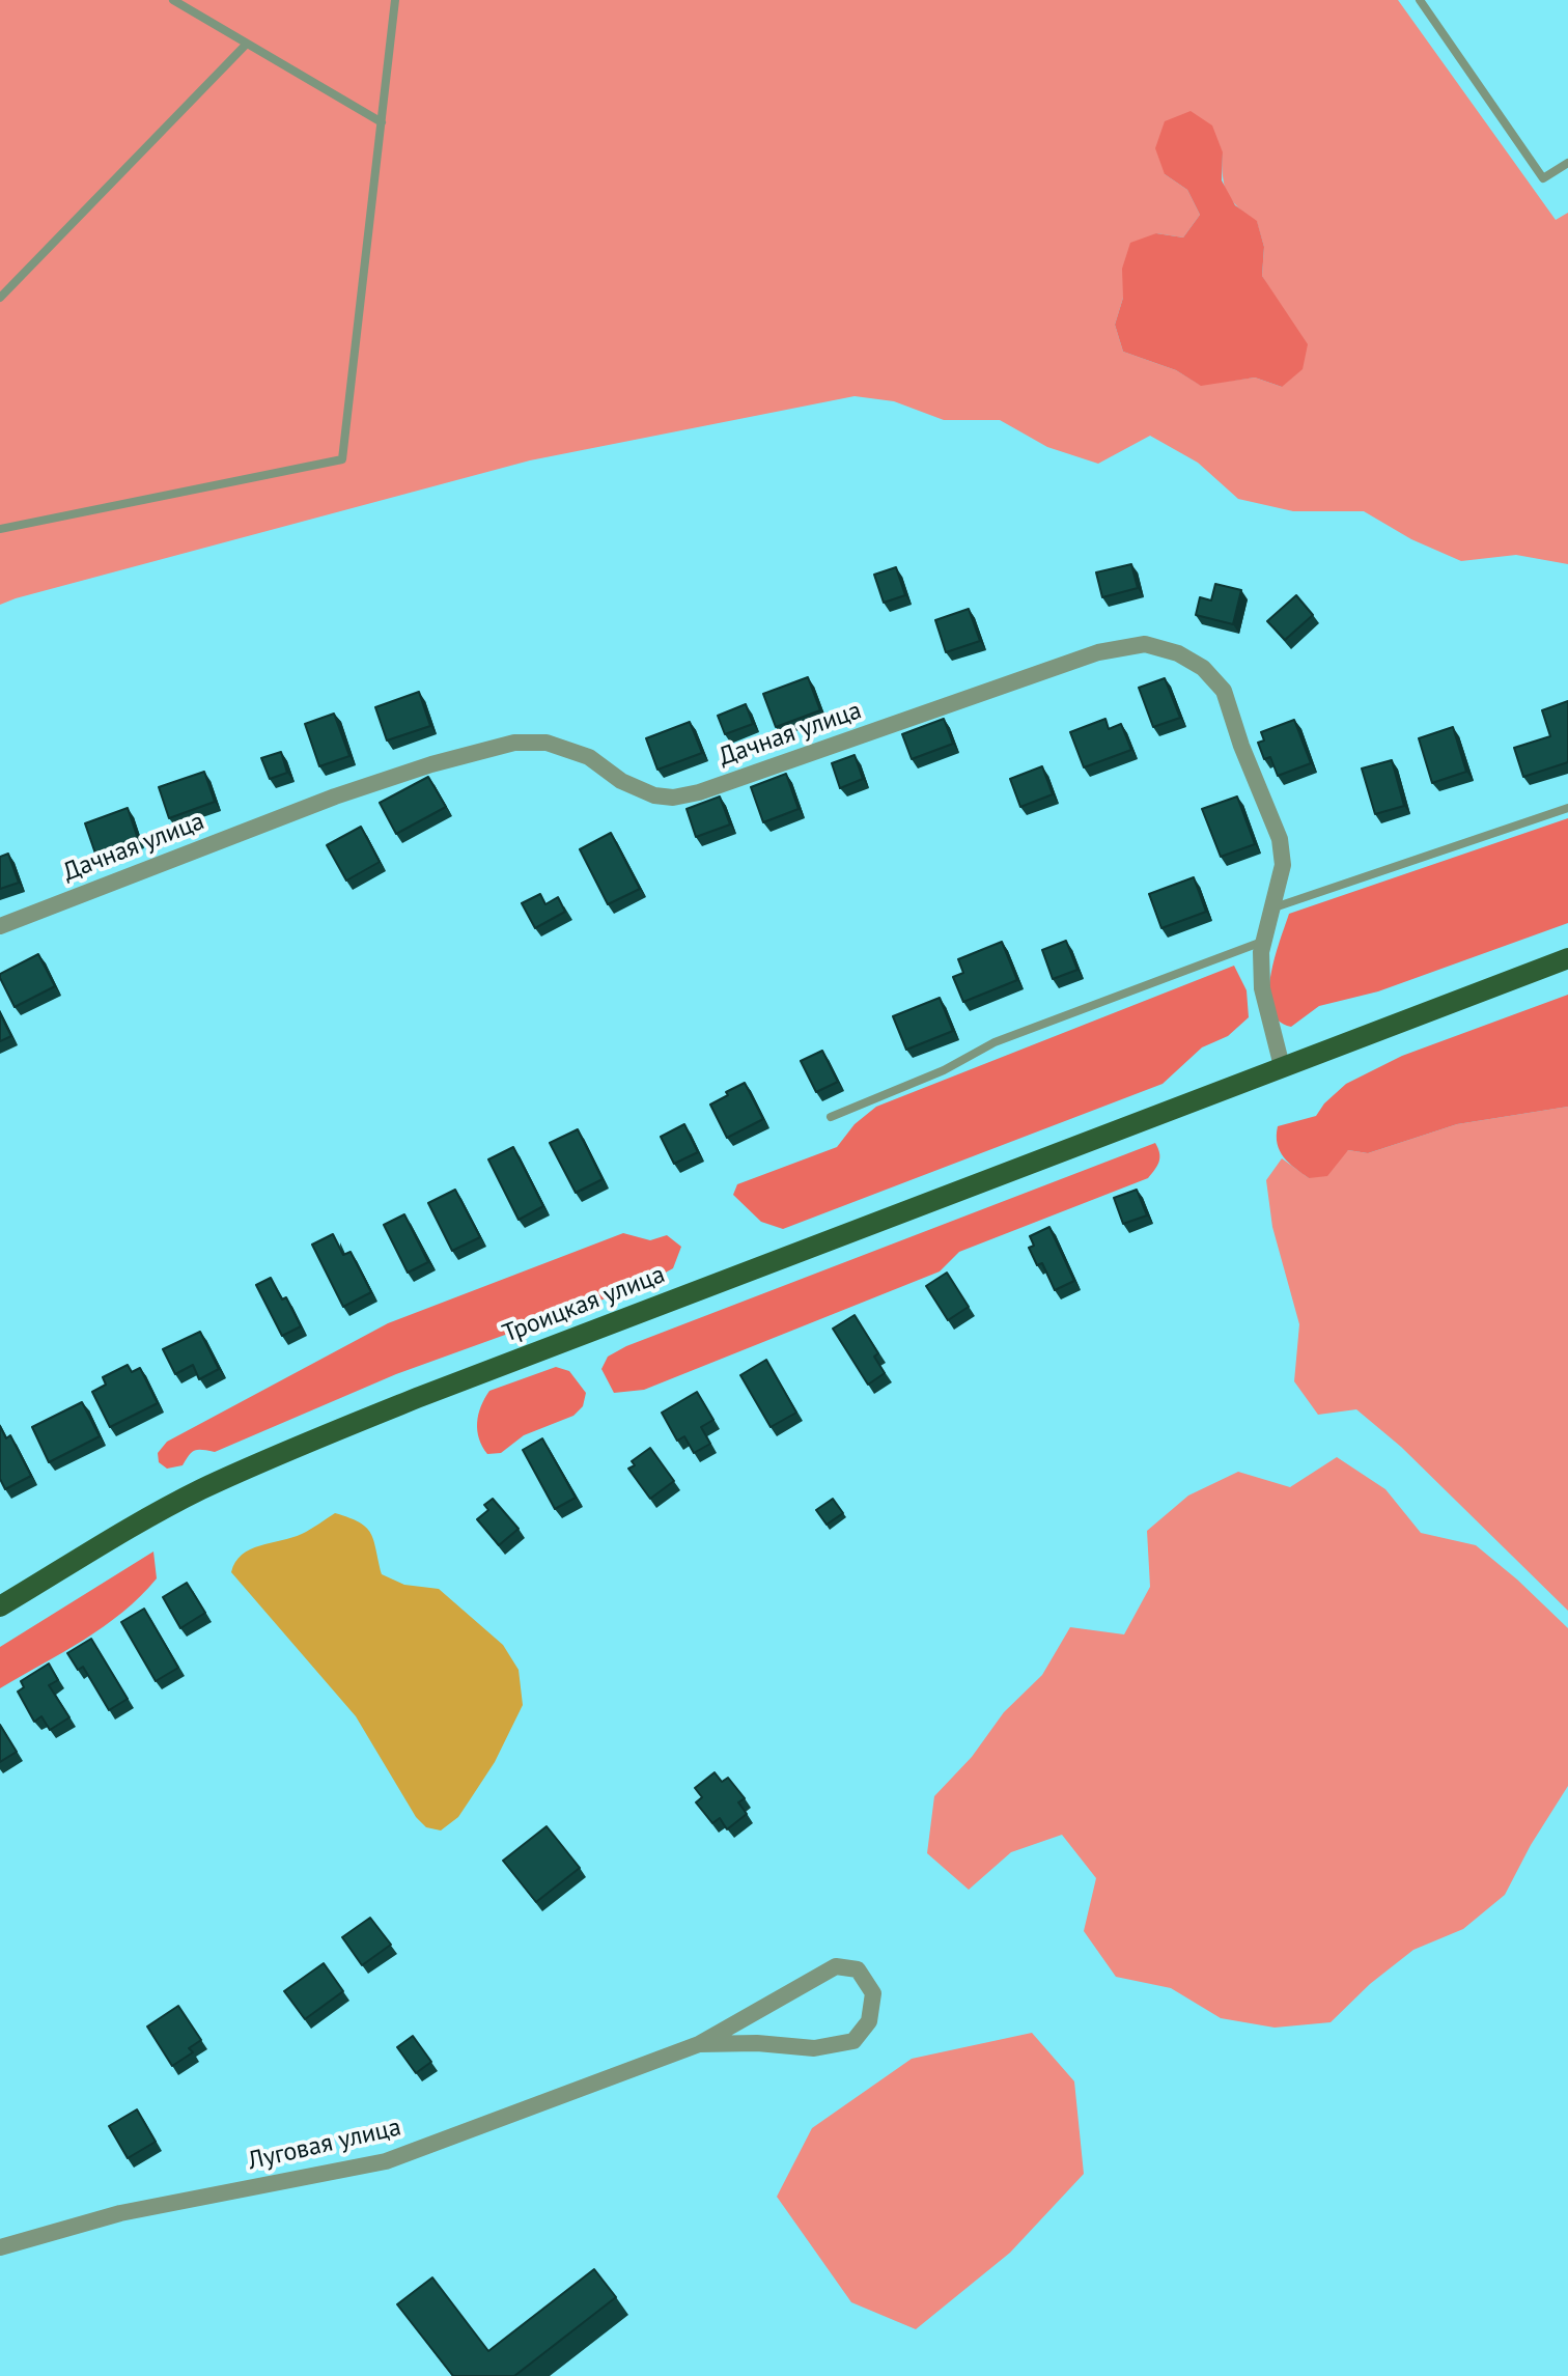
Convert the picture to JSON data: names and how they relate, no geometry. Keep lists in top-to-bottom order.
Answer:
{
  "streets": {
    "main road": ["Троицкая улица"],
    "street": ["Дачная улица", "Луговая улица"]
  },
  "crossings": [
    ["Дачная улица", "Троицкая улица"]
  ]
}
